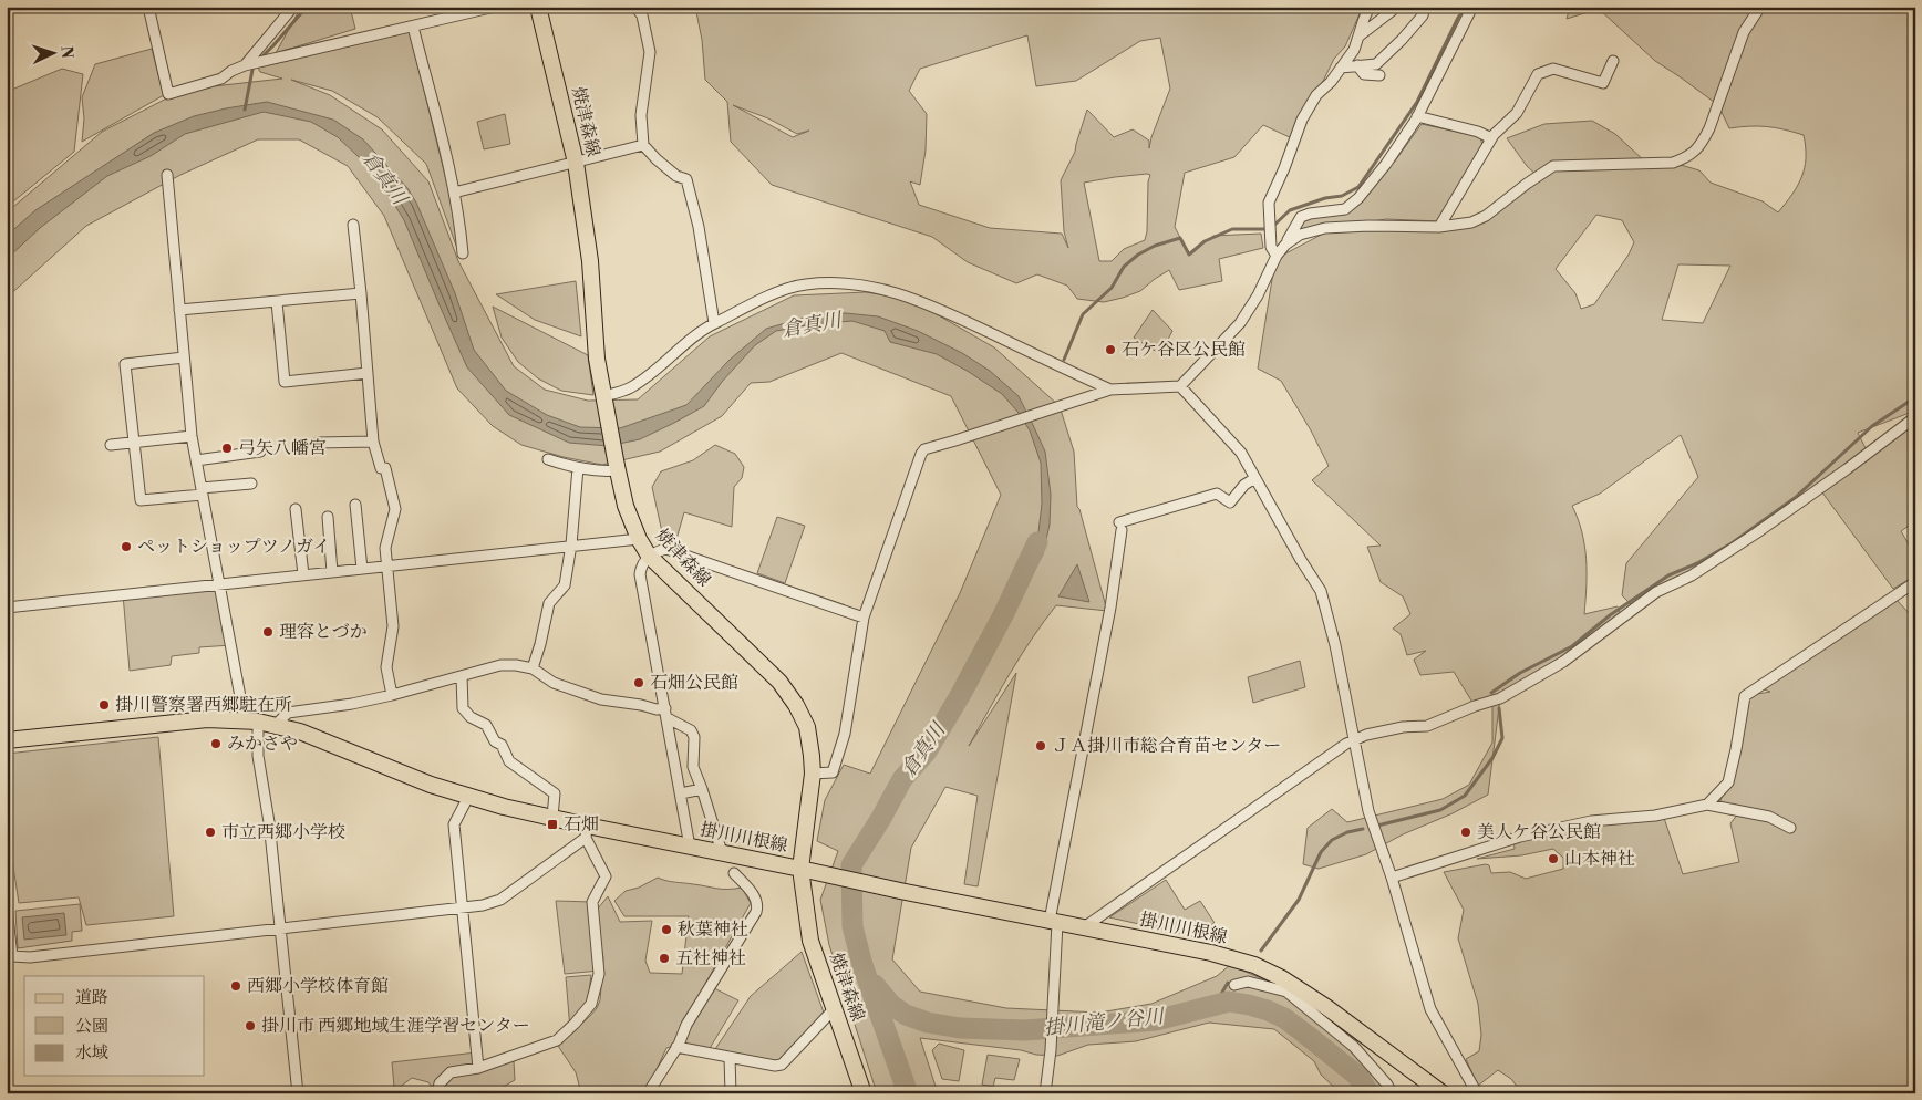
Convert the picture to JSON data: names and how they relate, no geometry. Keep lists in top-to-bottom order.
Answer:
{
  "streets": {
    "main road": ["焼津森線", "掛川川根線"]
  },
  "crossings": [
    ["焼津森線", "掛川川根線"]
  ],
  "water": ["倉真川", "掛川滝ノ谷川"],
  "places": {
    "other": [
      "石ケ谷区公民館",
      "弓矢八幡宮",
      "ペットショップツノガイ",
      "理容とづか",
      "石畑公民館",
      "掛川警察署西郷駐在所",
      "みかさや",
      "ＪＡ掛川市総合育苗センター",
      "市立西郷小学校",
      "美人ケ谷公民館",
      "山本神社",
      "秋葉神社",
      "五社神社",
      "西郷小学校体育館",
      "掛川市 西郷地域生涯学習センター"
    ],
    "transit": ["石畑"]
  },
  "legend": ["道路", "公園", "水域"],
  "north": "right"
}
